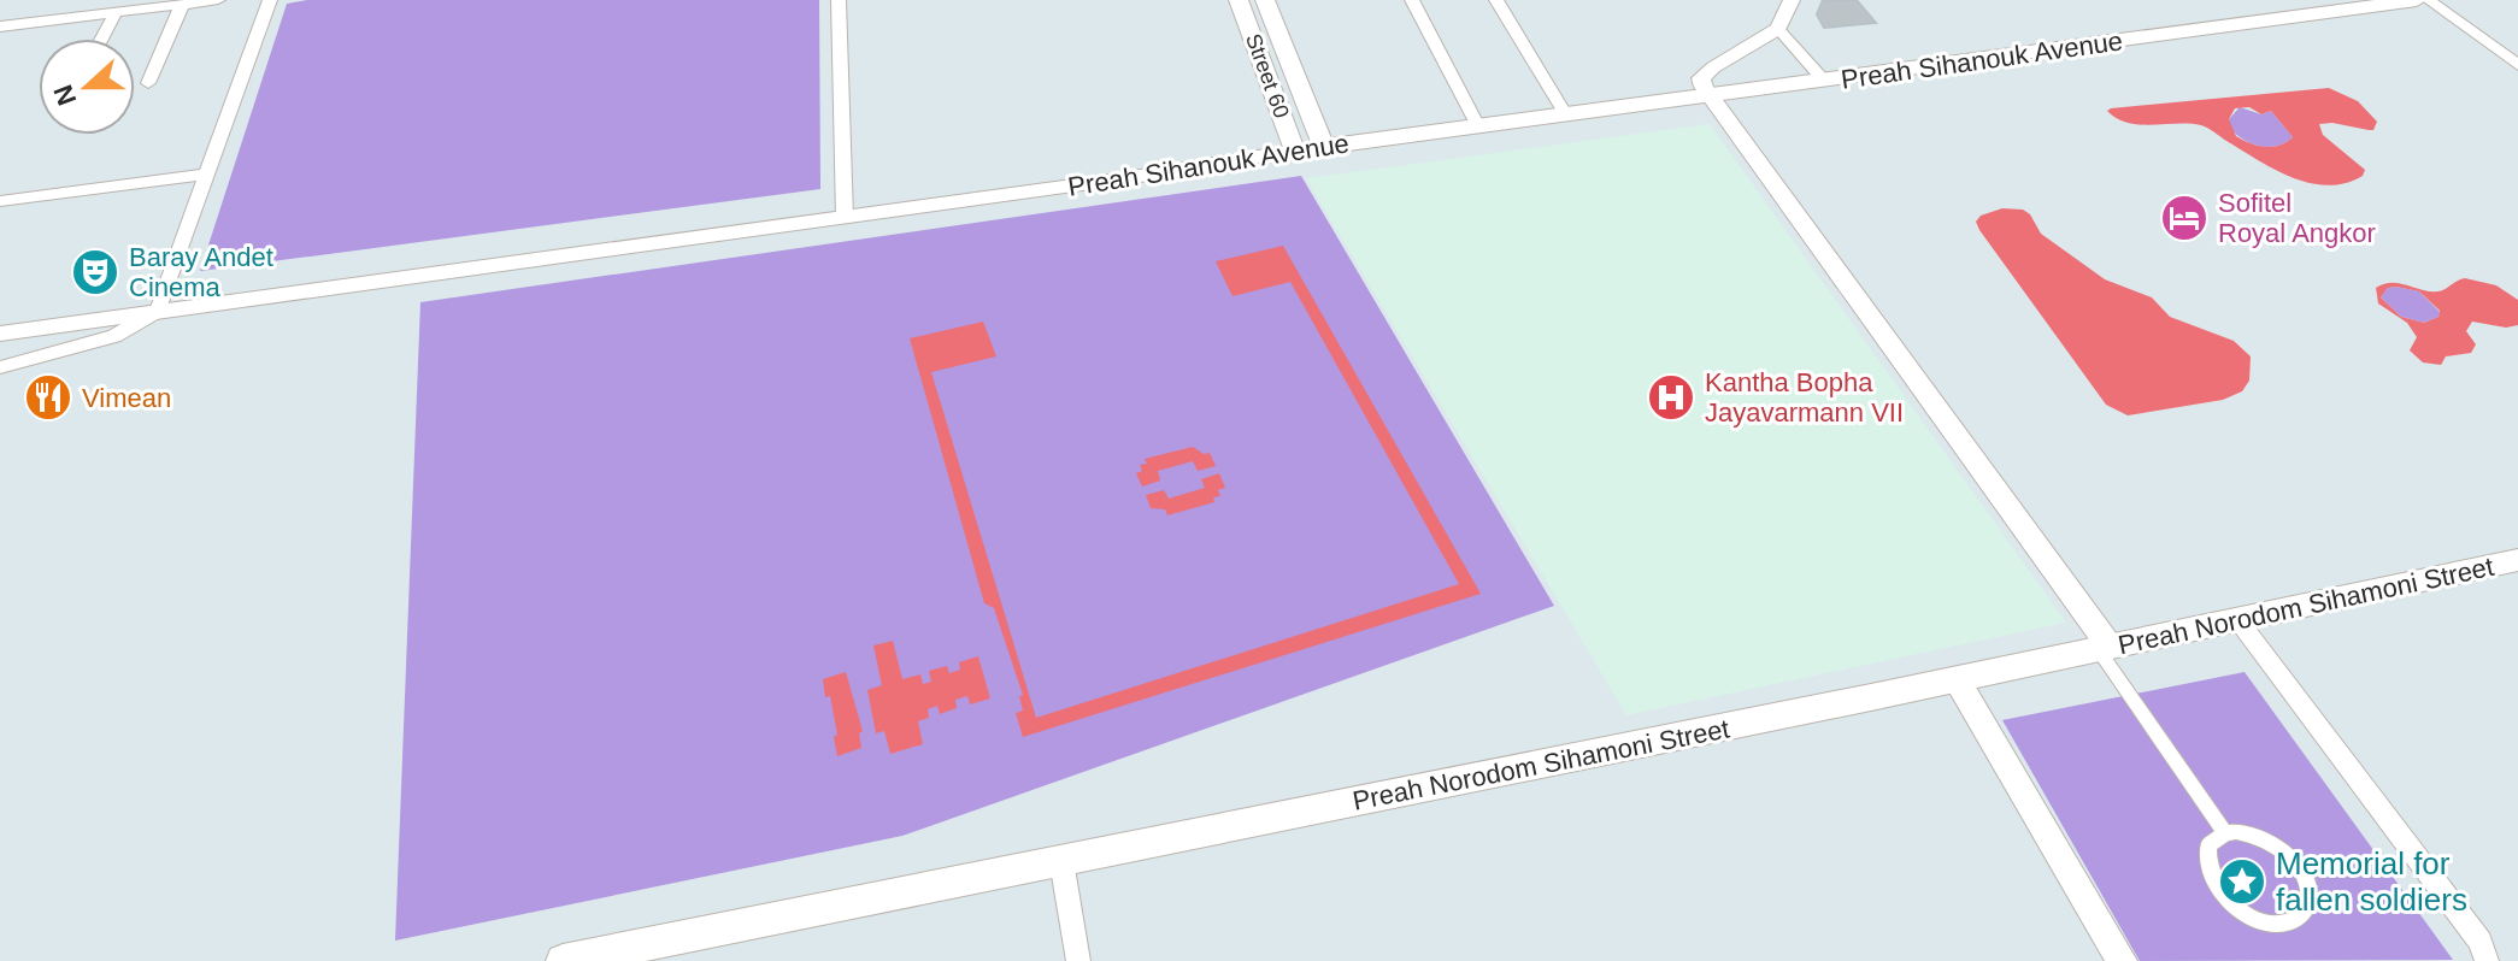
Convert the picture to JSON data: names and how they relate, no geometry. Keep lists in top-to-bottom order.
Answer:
{
  "streets": {
    "main road": ["Preah Sihanouk Avenue", "Street 60", "Preah Norodom Sihamoni Street"]
  },
  "crossings": [
    ["Preah Sihanouk Avenue", "Street 60"]
  ],
  "places": {
    "hotel": ["Sofitel Royal Angkor"],
    "theatre": ["Baray Andet Cinema"],
    "restaurant": ["Vimean"],
    "hospital": ["Kantha Bopha Jayavarmann VII"],
    "place": ["Memorial for fallen soldiers"]
  },
  "north": "left"
}
